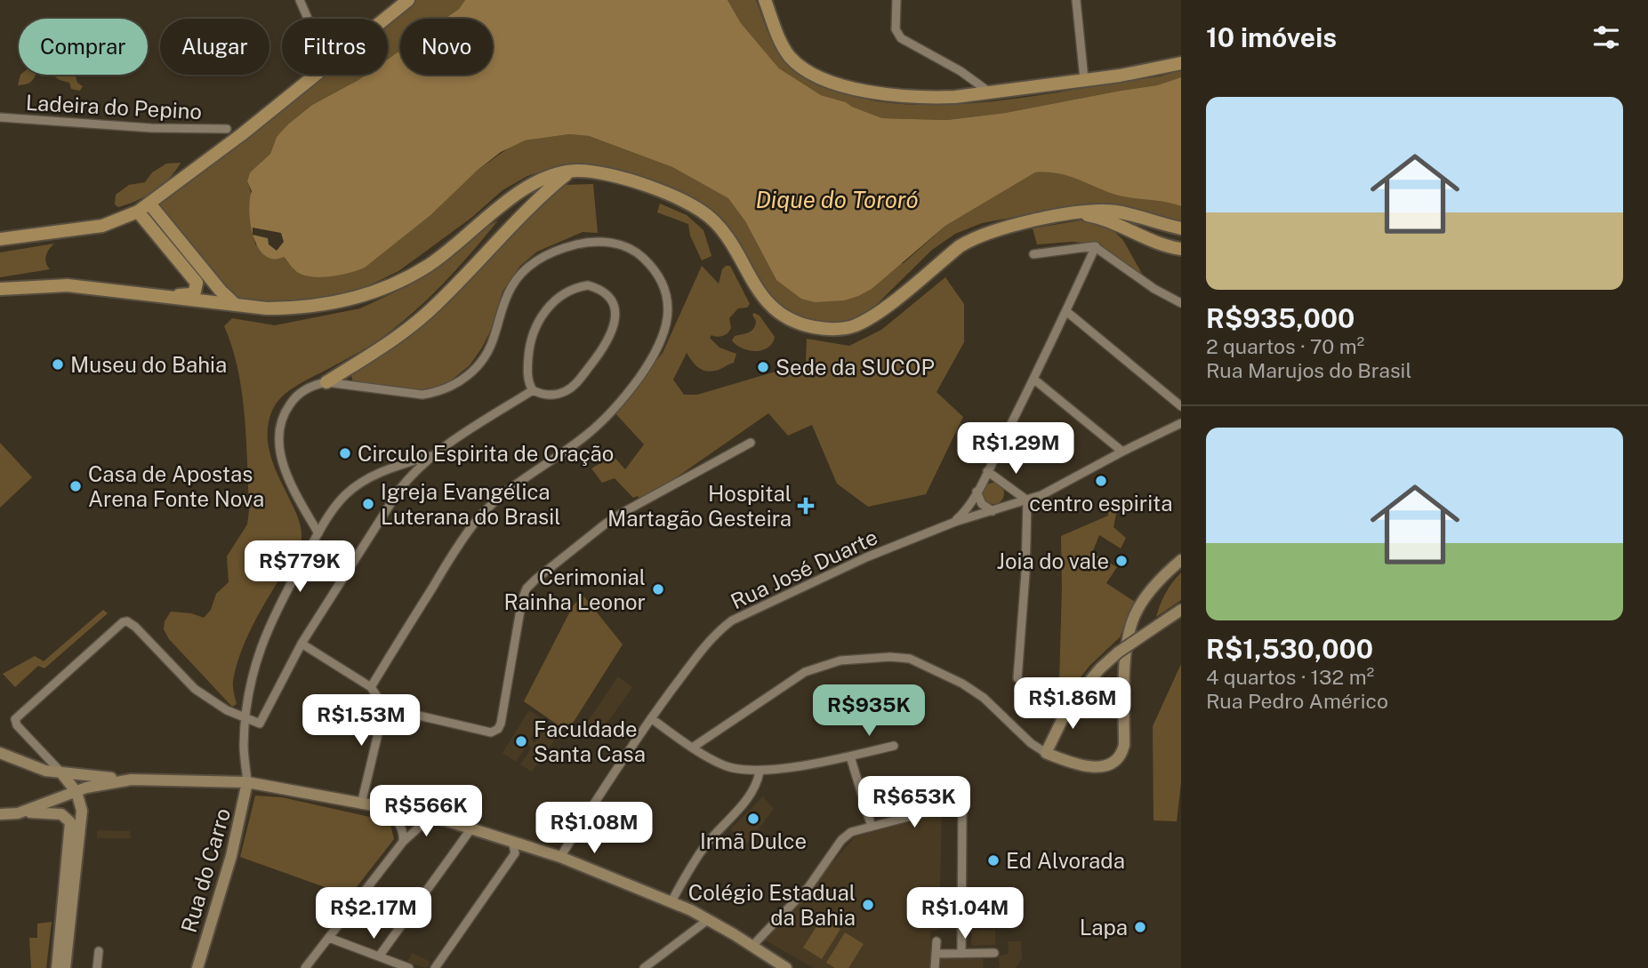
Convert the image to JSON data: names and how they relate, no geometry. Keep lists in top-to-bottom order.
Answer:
{
  "streets": {
    "street": ["Ladeira do Pepino", "Rua José Duarte", "Rua do Carro"]
  },
  "water": ["Dique do Tororó"],
  "places": {
    "other": [
      "Museu do Bahia",
      "Sede da SUCOP",
      "Circulo Espirita de Oração",
      "centro espirita",
      "Casa de Apostas Arena Fonte Nova",
      "Igreja Evangélica Luterana do Brasil",
      "Joia do vale",
      "Cerimonial Rainha Leonor",
      "Faculdade Santa Casa",
      "Irmã Dulce",
      "Ed Alvorada",
      "Colégio Estadual da Bahia",
      "Lapa"
    ],
    "health": ["Hospital Martagão Gesteira"]
  },
  "page": {
    "heading": "10 imóveis",
    "chip": [
      "Comprar",
      "Alugar",
      "Filtros",
      "Novo"
    ],
    "list": [
      {
        "name": "R$935,000",
        "note": "2 quartos · 70 m² · Rua Marujos do Brasil"
      },
      {
        "name": "R$1,530,000",
        "note": "4 quartos · 132 m² · Rua Pedro Américo"
      }
    ],
    "price": [
      "R$1.29M",
      "R$779K",
      "R$1.86M",
      "R$935K",
      "R$1.53M",
      "R$653K",
      "R$566K",
      "R$1.08M",
      "R$2.17M",
      "R$1.04M"
    ]
  }
}
